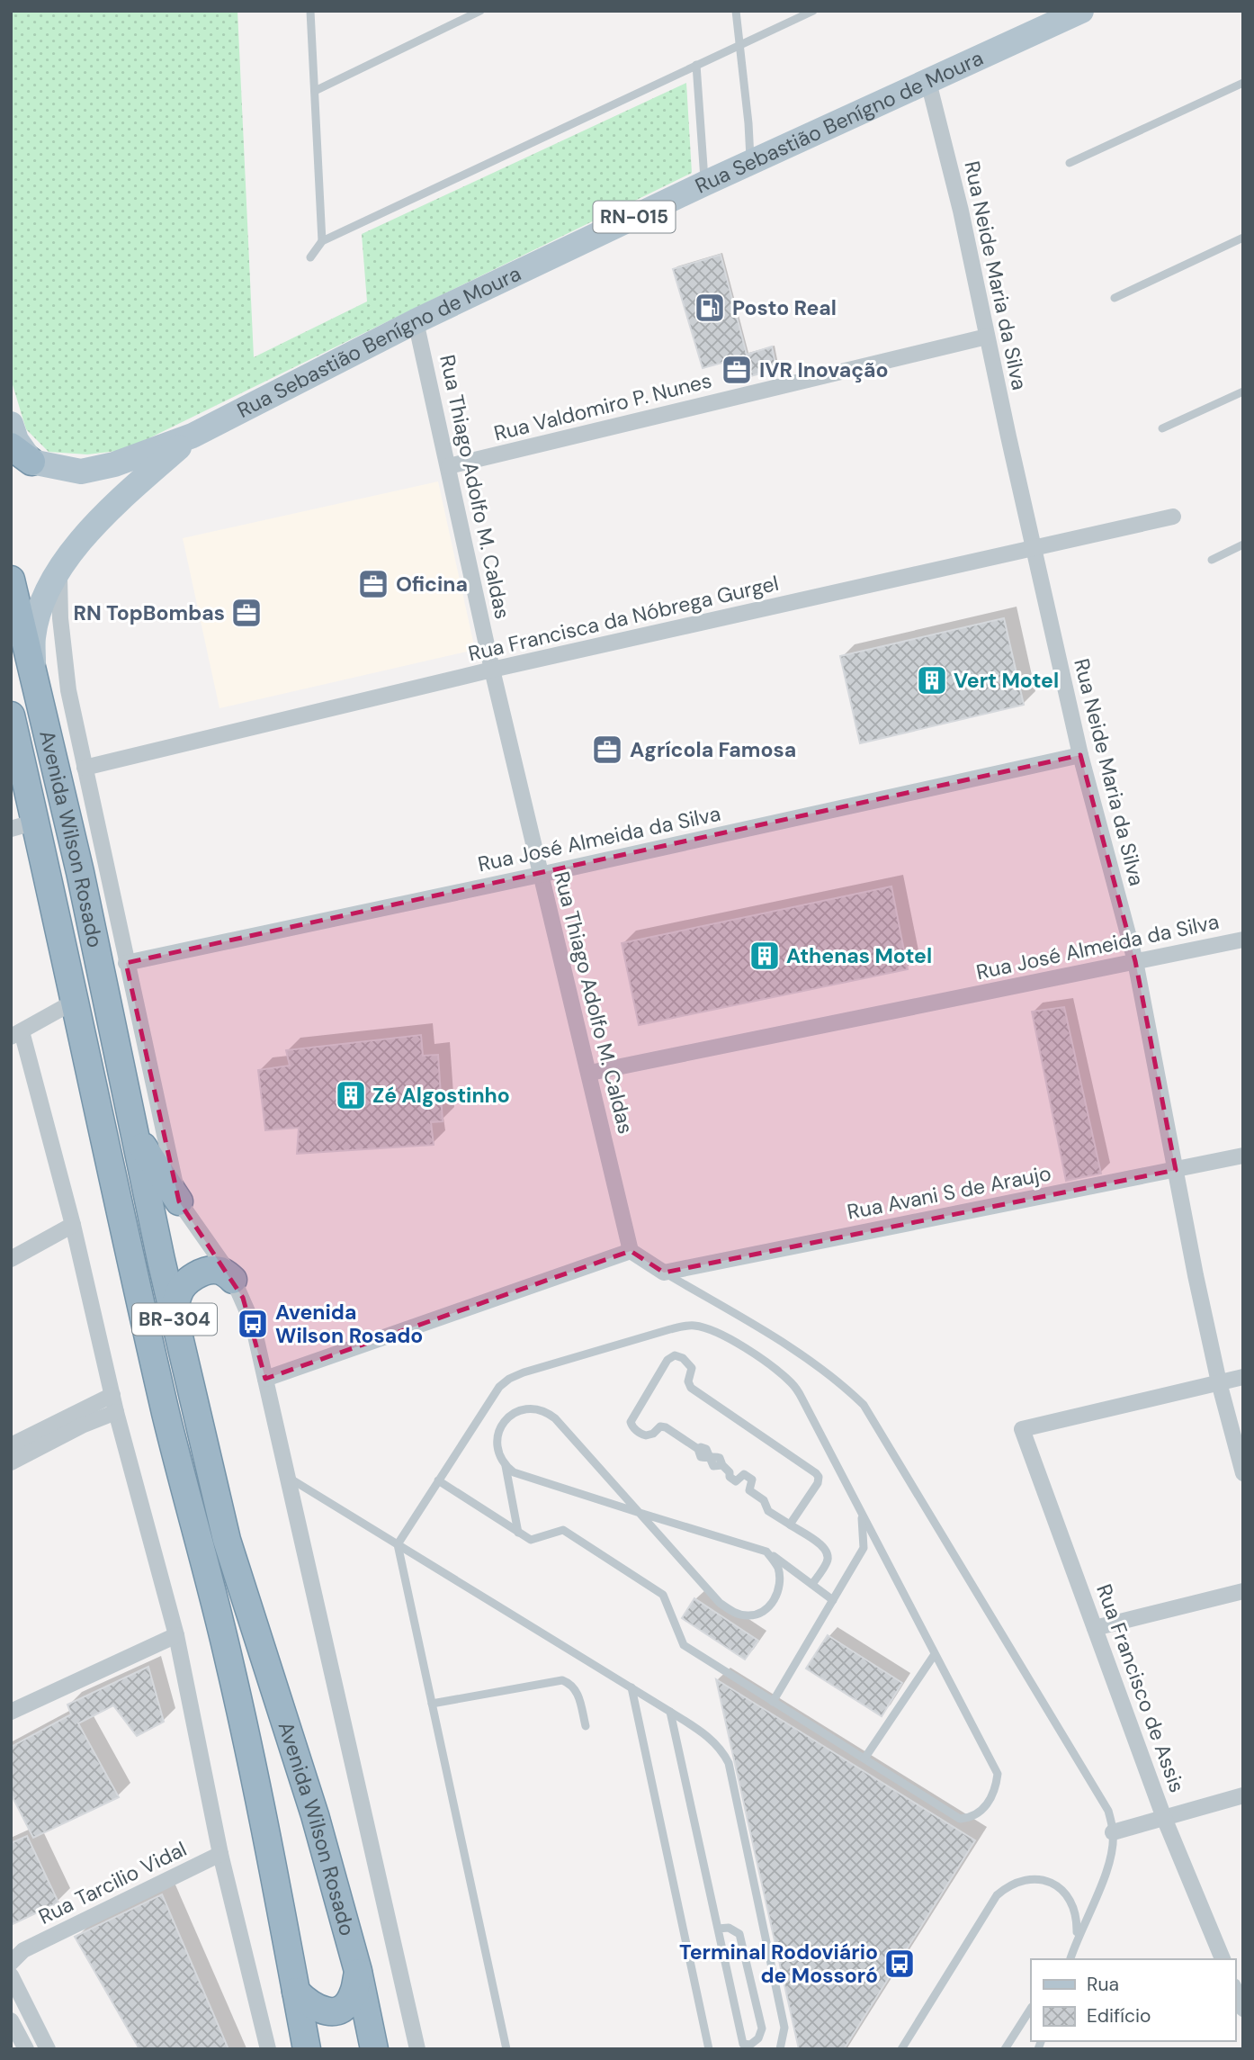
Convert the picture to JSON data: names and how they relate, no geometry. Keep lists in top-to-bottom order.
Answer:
{
  "streets": {
    "highway": ["Avenida Wilson Rosado", "BR-304"],
    "main road": ["Rua Sebastião Benígno de Moura", "RN-015"],
    "street": [
      "Rua Neide Maria da Silva",
      "Rua Valdomiro P. Nunes",
      "Rua Thiago Adolfo M. Caldas",
      "Rua Francisca da Nóbrega Gurgel",
      "Rua José Almeida da Silva",
      "Rua Avani S de Araujo",
      "Rua Francisco de Assis",
      "Rua Tarcilio Vidal"
    ]
  },
  "crossings": [
    ["Rua Sebastião Benígno de Moura", "Rua Neide Maria da Silva"],
    ["Rua Sebastião Benígno de Moura", "Rua Thiago Adolfo M. Caldas"],
    ["Rua Neide Maria da Silva", "Rua Valdomiro P. Nunes"],
    ["Rua Neide Maria da Silva", "Rua Francisca da Nóbrega Gurgel"],
    ["Rua Neide Maria da Silva", "Rua José Almeida da Silva"],
    ["Rua Neide Maria da Silva", "Rua Avani S de Araujo"],
    ["Rua Neide Maria da Silva", "Rua Francisco de Assis"],
    ["Rua Valdomiro P. Nunes", "Rua Thiago Adolfo M. Caldas"],
    ["Rua Thiago Adolfo M. Caldas", "Rua Francisca da Nóbrega Gurgel"],
    ["Rua Thiago Adolfo M. Caldas", "Rua José Almeida da Silva"]
  ],
  "places": {
    "fuel station": ["Posto Real"],
    "office": [
      "IVR Inovação",
      "Oficina",
      "RN TopBombas",
      "Agrícola Famosa"
    ],
    "building": ["Vert Motel", "Athenas Motel", "Zé Algostinho"],
    "bus stop": ["Avenida Wilson Rosado", "Terminal Rodoviário de Mossoró"]
  },
  "legend": ["Rua", "Edifício"]
}
